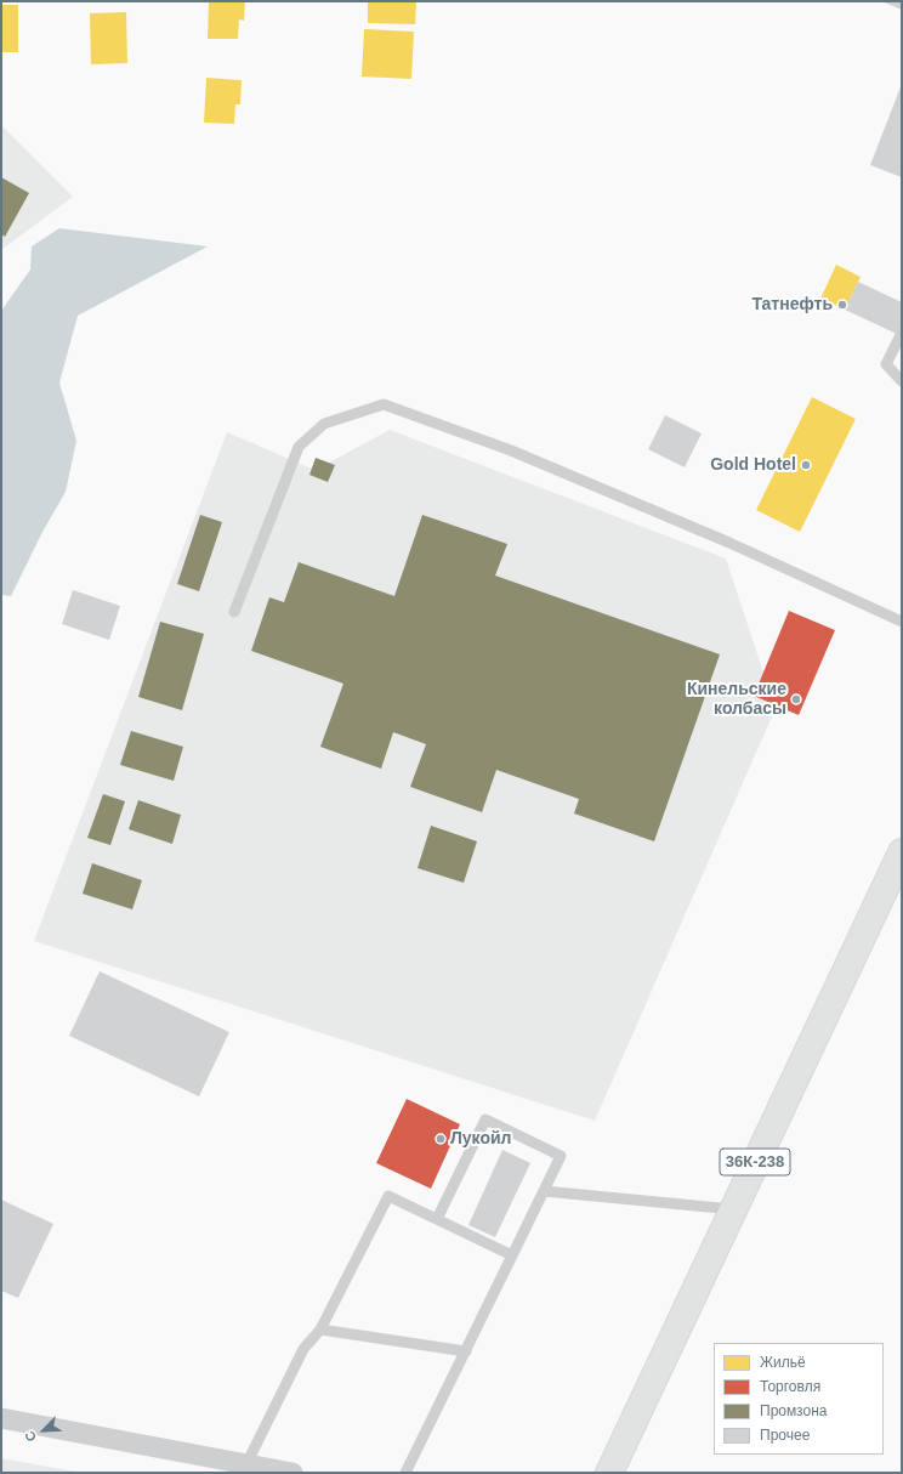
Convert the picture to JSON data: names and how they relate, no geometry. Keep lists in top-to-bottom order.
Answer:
{
  "streets": {
    "main road": ["36К-238"]
  },
  "places": [
    "Татнефть",
    "Gold Hotel",
    "Кинельские колбасы",
    "Лукойл"
  ],
  "legend": [
    "Жильё",
    "Торговля",
    "Промзона",
    "Прочее"
  ],
  "north": "bottom left"
}
